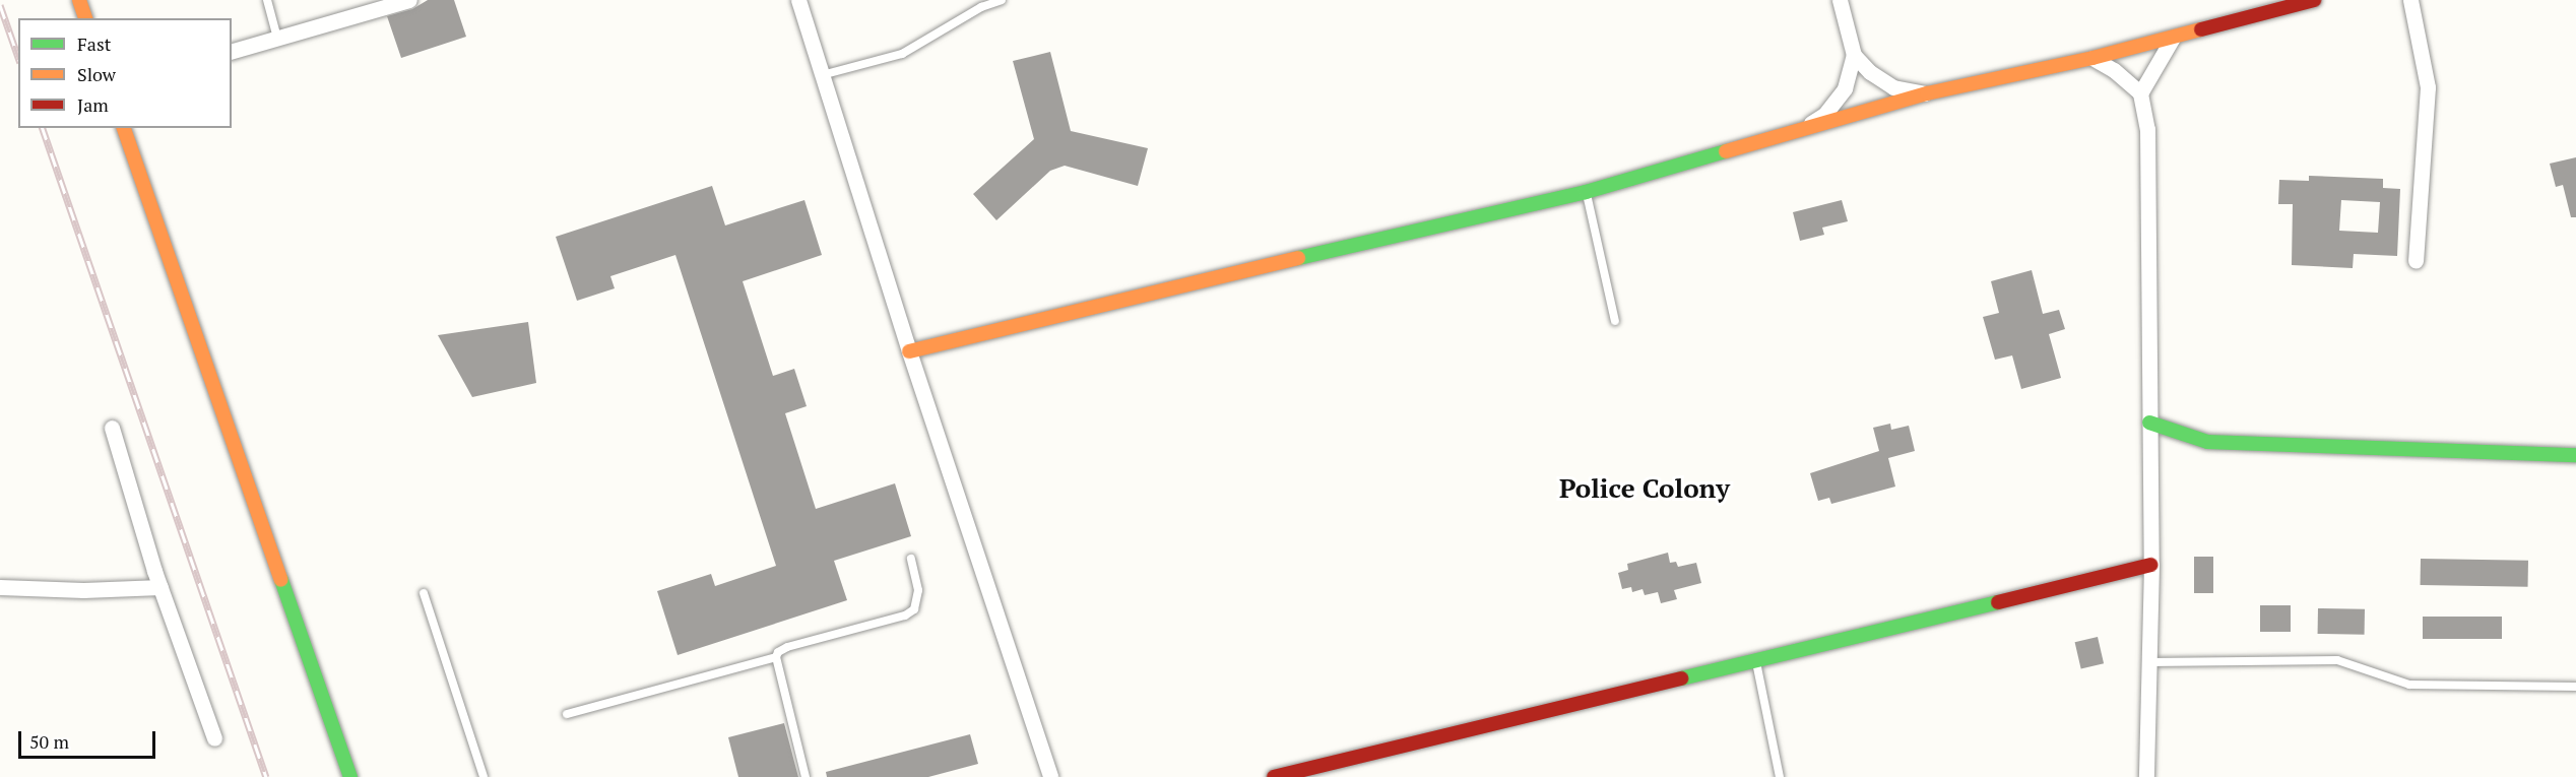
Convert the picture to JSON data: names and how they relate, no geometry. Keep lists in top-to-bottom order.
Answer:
{
  "districts": ["Police Colony"],
  "legend": ["Fast", "Slow", "Jam"],
  "scale_bar": "50 m"
}
